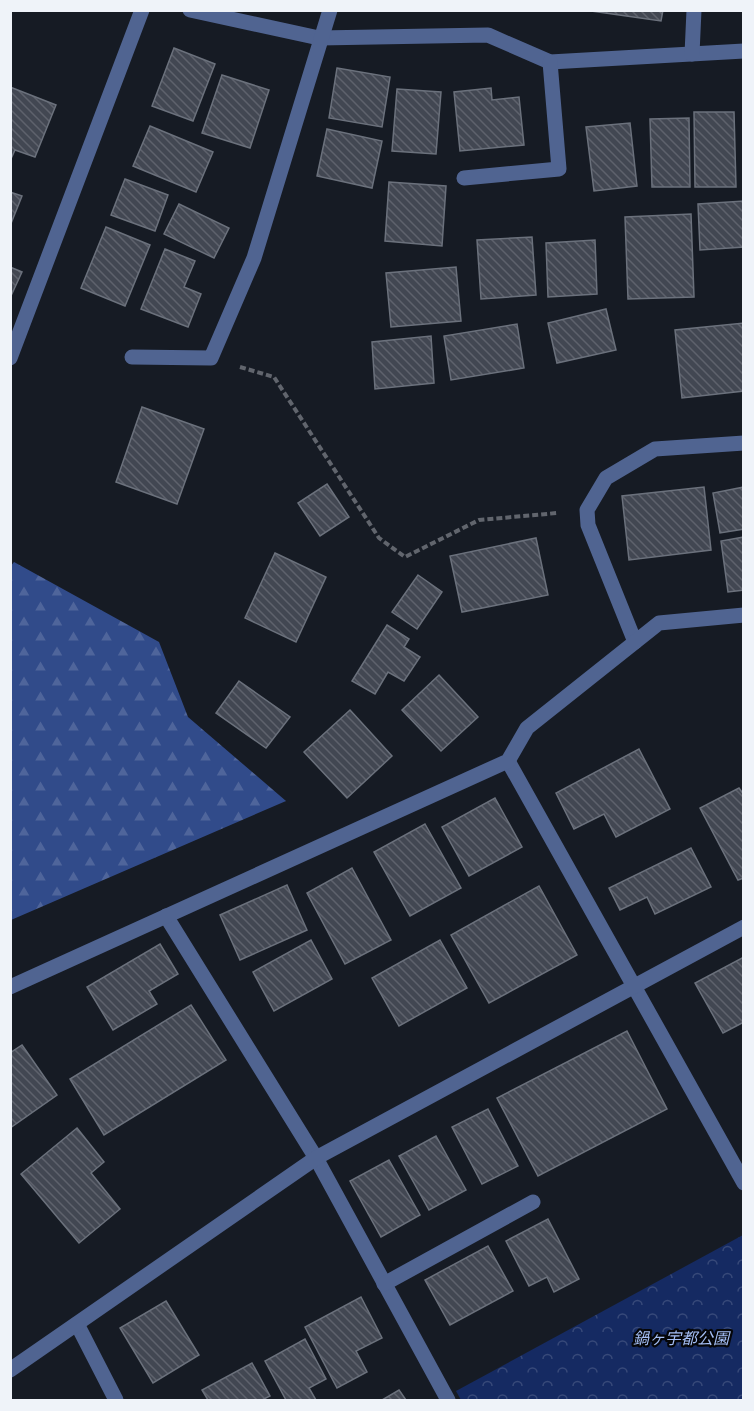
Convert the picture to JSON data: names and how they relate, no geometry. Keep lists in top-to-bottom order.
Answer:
{
  "parks": ["鍋ヶ宇都公園"]
}
